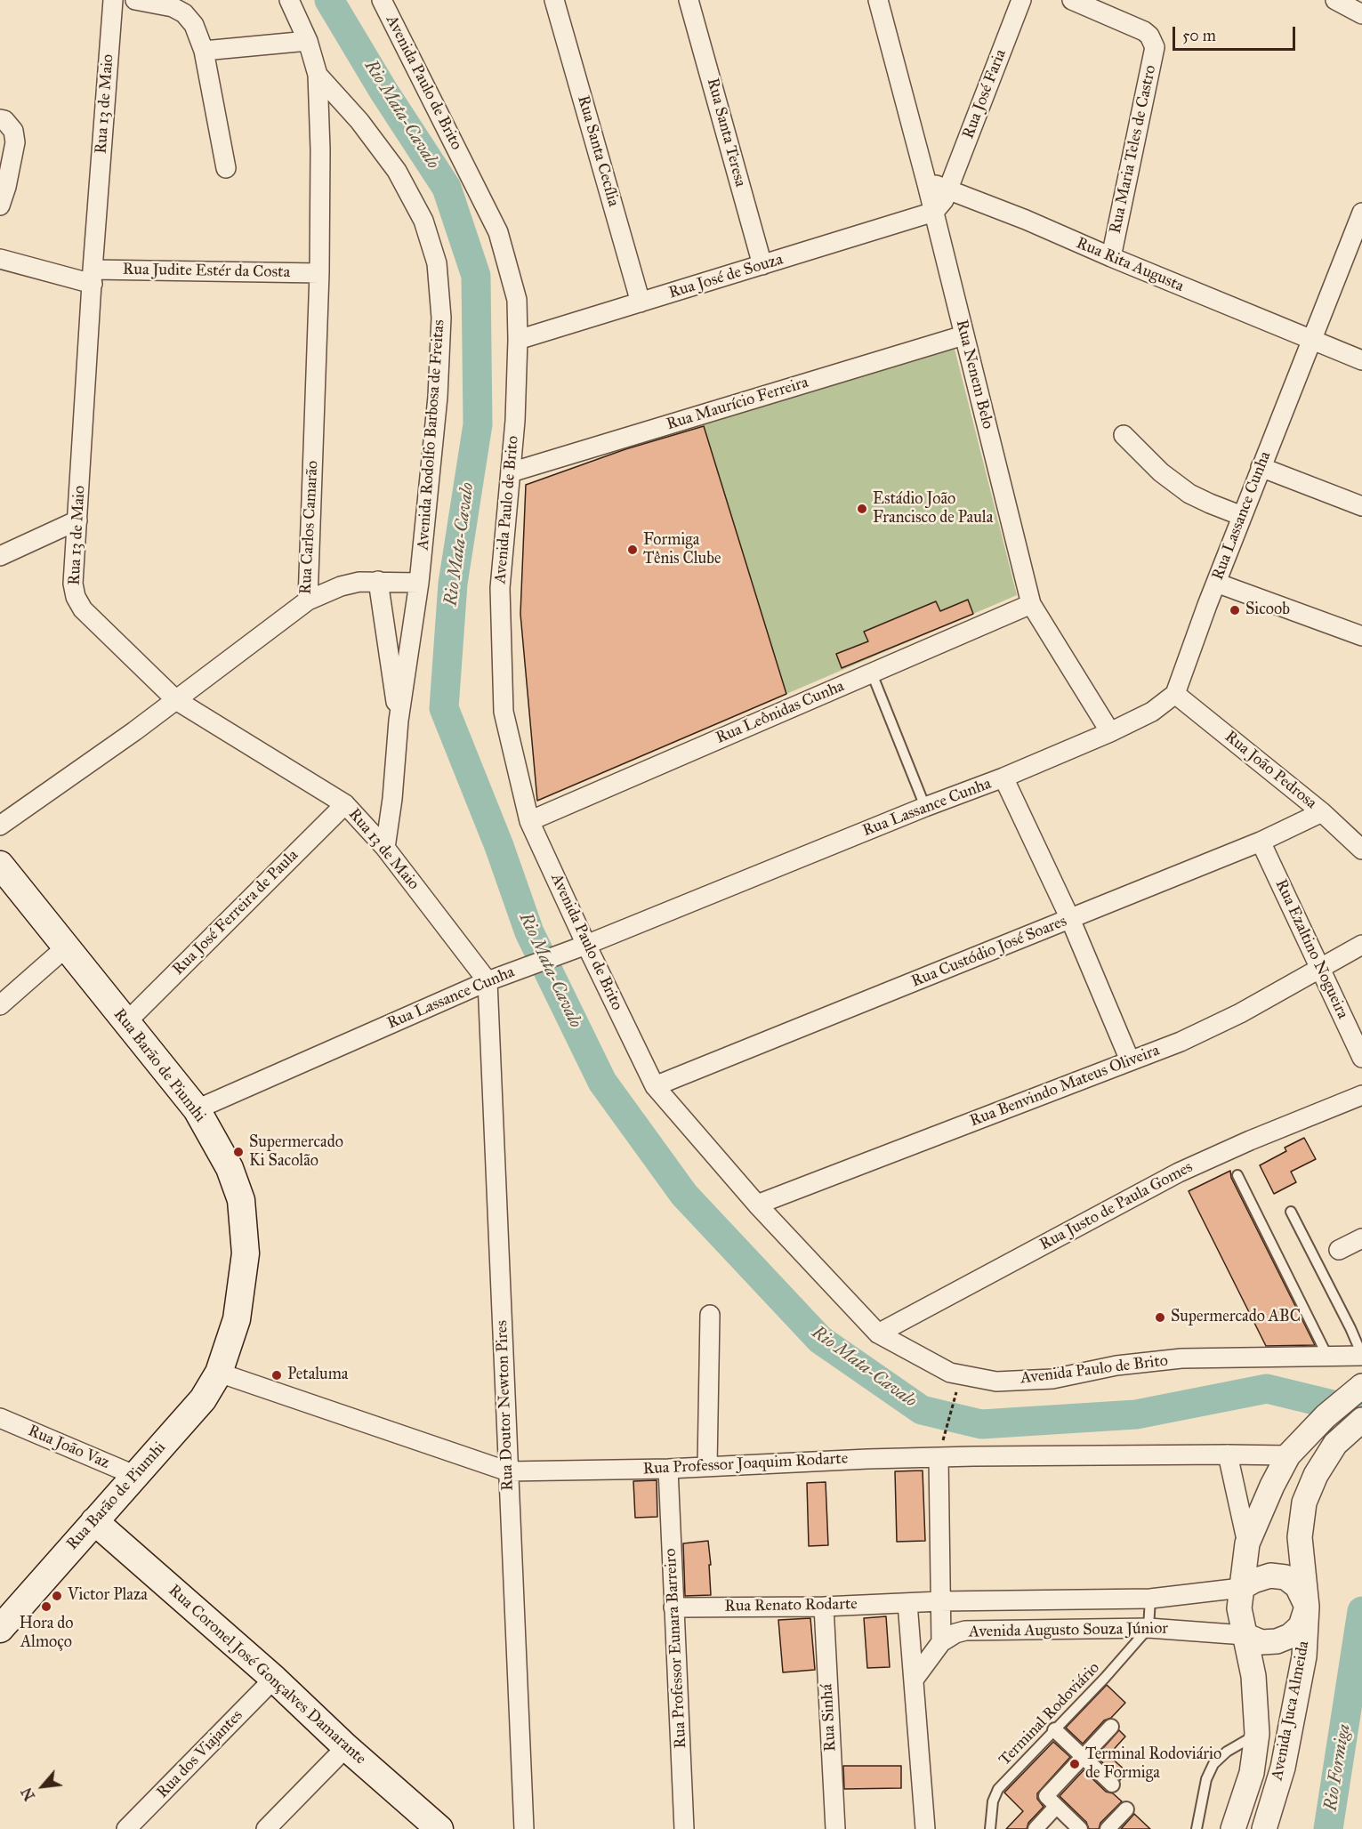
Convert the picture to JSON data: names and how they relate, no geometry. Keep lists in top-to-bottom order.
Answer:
{
  "streets": {
    "main road": ["Rua Barão de Piumhi", "Rua Coronel José Gonçalves Damarante"],
    "street": [
      "Avenida Paulo de Brito",
      "Rua José Faria",
      "Rua 13 de Maio",
      "Rua Santa Teresa",
      "Rua Maria Teles de Castro",
      "Rua Santa Cecília",
      "Rua Rita Augusta",
      "Rua Judite Estér da Costa",
      "Rua José de Souza",
      "Rua Nenem Belo",
      "Rua Maurício Ferreira",
      "Avenida Rodolfo Barbosa de Freitas",
      "Rua Lassance Cunha",
      "Rua Carlos Camarão",
      "Rua Leônidas Cunha",
      "Rua João Pedrosa",
      "Rua José Ferreira de Paula",
      "Rua Ezaltino Nogueira",
      "Rua Custódio José Soares",
      "Rua Benvindo Mateus Oliveira",
      "Rua Justo de Paula Gomes",
      "Rua Doutor Newton Pires",
      "Rua João Vaz",
      "Rua Professor Joaquim Rodarte",
      "Rua Renato Rodarte",
      "Avenida Augusto Souza Júnior",
      "Rua Professor Eunara Barreiro",
      "Avenida Juca Almeida",
      "Rua Sinhá",
      "Rua dos Viajantes"
    ],
    "lane": ["Terminal Rodoviário"]
  },
  "crossings": [
    ["Avenida Paulo de Brito", "Rua José de Souza"],
    ["Avenida Paulo de Brito", "Rua Maurício Ferreira"],
    ["Avenida Paulo de Brito", "Rua Lassance Cunha"],
    ["Avenida Paulo de Brito", "Rua Leônidas Cunha"],
    ["Avenida Paulo de Brito", "Rua Custódio José Soares"],
    ["Avenida Paulo de Brito", "Rua Benvindo Mateus Oliveira"],
    ["Avenida Paulo de Brito", "Rua Justo de Paula Gomes"],
    ["Rua José Faria", "Rua Rita Augusta"],
    ["Rua José Faria", "Rua José de Souza"],
    ["Rua José Faria", "Rua Nenem Belo"],
    ["Rua 13 de Maio", "Rua Judite Estér da Costa"],
    ["Rua 13 de Maio", "Avenida Rodolfo Barbosa de Freitas"],
    ["Rua 13 de Maio", "Rua Lassance Cunha"],
    ["Rua 13 de Maio", "Rua Carlos Camarão"],
    ["Rua 13 de Maio", "Rua José Ferreira de Paula"],
    ["Rua 13 de Maio", "Rua Doutor Newton Pires"],
    ["Rua Santa Teresa", "Rua José de Souza"],
    ["Rua Maria Teles de Castro", "Rua Rita Augusta"],
    ["Rua Santa Cecília", "Rua José de Souza"],
    ["Rua Rita Augusta", "Rua Nenem Belo"],
    ["Rua Rita Augusta", "Rua Lassance Cunha"],
    ["Rua Judite Estér da Costa", "Rua Carlos Camarão"],
    ["Rua José de Souza", "Rua Nenem Belo"],
    ["Rua Nenem Belo", "Rua Maurício Ferreira"],
    ["Rua Nenem Belo", "Rua Lassance Cunha"],
    ["Rua Nenem Belo", "Rua Leônidas Cunha"],
    ["Avenida Rodolfo Barbosa de Freitas", "Rua Carlos Camarão"],
    ["Rua Lassance Cunha", "Rua João Pedrosa"],
    ["Rua Lassance Cunha", "Rua Barão de Piumhi"],
    ["Rua Lassance Cunha", "Rua Doutor Newton Pires"],
    ["Rua João Pedrosa", "Rua Custódio José Soares"],
    ["Rua José Ferreira de Paula", "Rua Barão de Piumhi"],
    ["Rua Ezaltino Nogueira", "Rua Custódio José Soares"],
    ["Rua Ezaltino Nogueira", "Rua Benvindo Mateus Oliveira"],
    ["Rua Barão de Piumhi", "Rua João Vaz"],
    ["Rua Barão de Piumhi", "Rua Professor Joaquim Rodarte"],
    ["Rua Barão de Piumhi", "Rua Coronel José Gonçalves Damarante"],
    ["Rua Doutor Newton Pires", "Rua Professor Joaquim Rodarte"],
    ["Rua Professor Joaquim Rodarte", "Rua Professor Eunara Barreiro"],
    ["Rua Professor Joaquim Rodarte", "Avenida Juca Almeida"],
    ["Rua Renato Rodarte", "Avenida Augusto Souza Júnior"],
    ["Rua Renato Rodarte", "Rua Professor Eunara Barreiro"],
    ["Rua Renato Rodarte", "Rua Sinhá"],
    ["Avenida Augusto Souza Júnior", "Avenida Juca Almeida"],
    ["Avenida Augusto Souza Júnior", "Terminal Rodoviário"],
    ["Rua Coronel José Gonçalves Damarante", "Rua dos Viajantes"]
  ],
  "water": ["Rio Mata-Cavalo", "Rio Formiga"],
  "places": [
    "Estádio João Francisco de Paula",
    "Formiga Tênis Clube",
    "Sicoob",
    "Supermercado Ki Sacolão",
    "Supermercado ABC",
    "Petaluma",
    "Victor Plaza",
    "Hora do Almoço",
    "Terminal Rodoviário de Formiga"
  ],
  "scale_bar": "50 m",
  "north": "bottom left"
}
